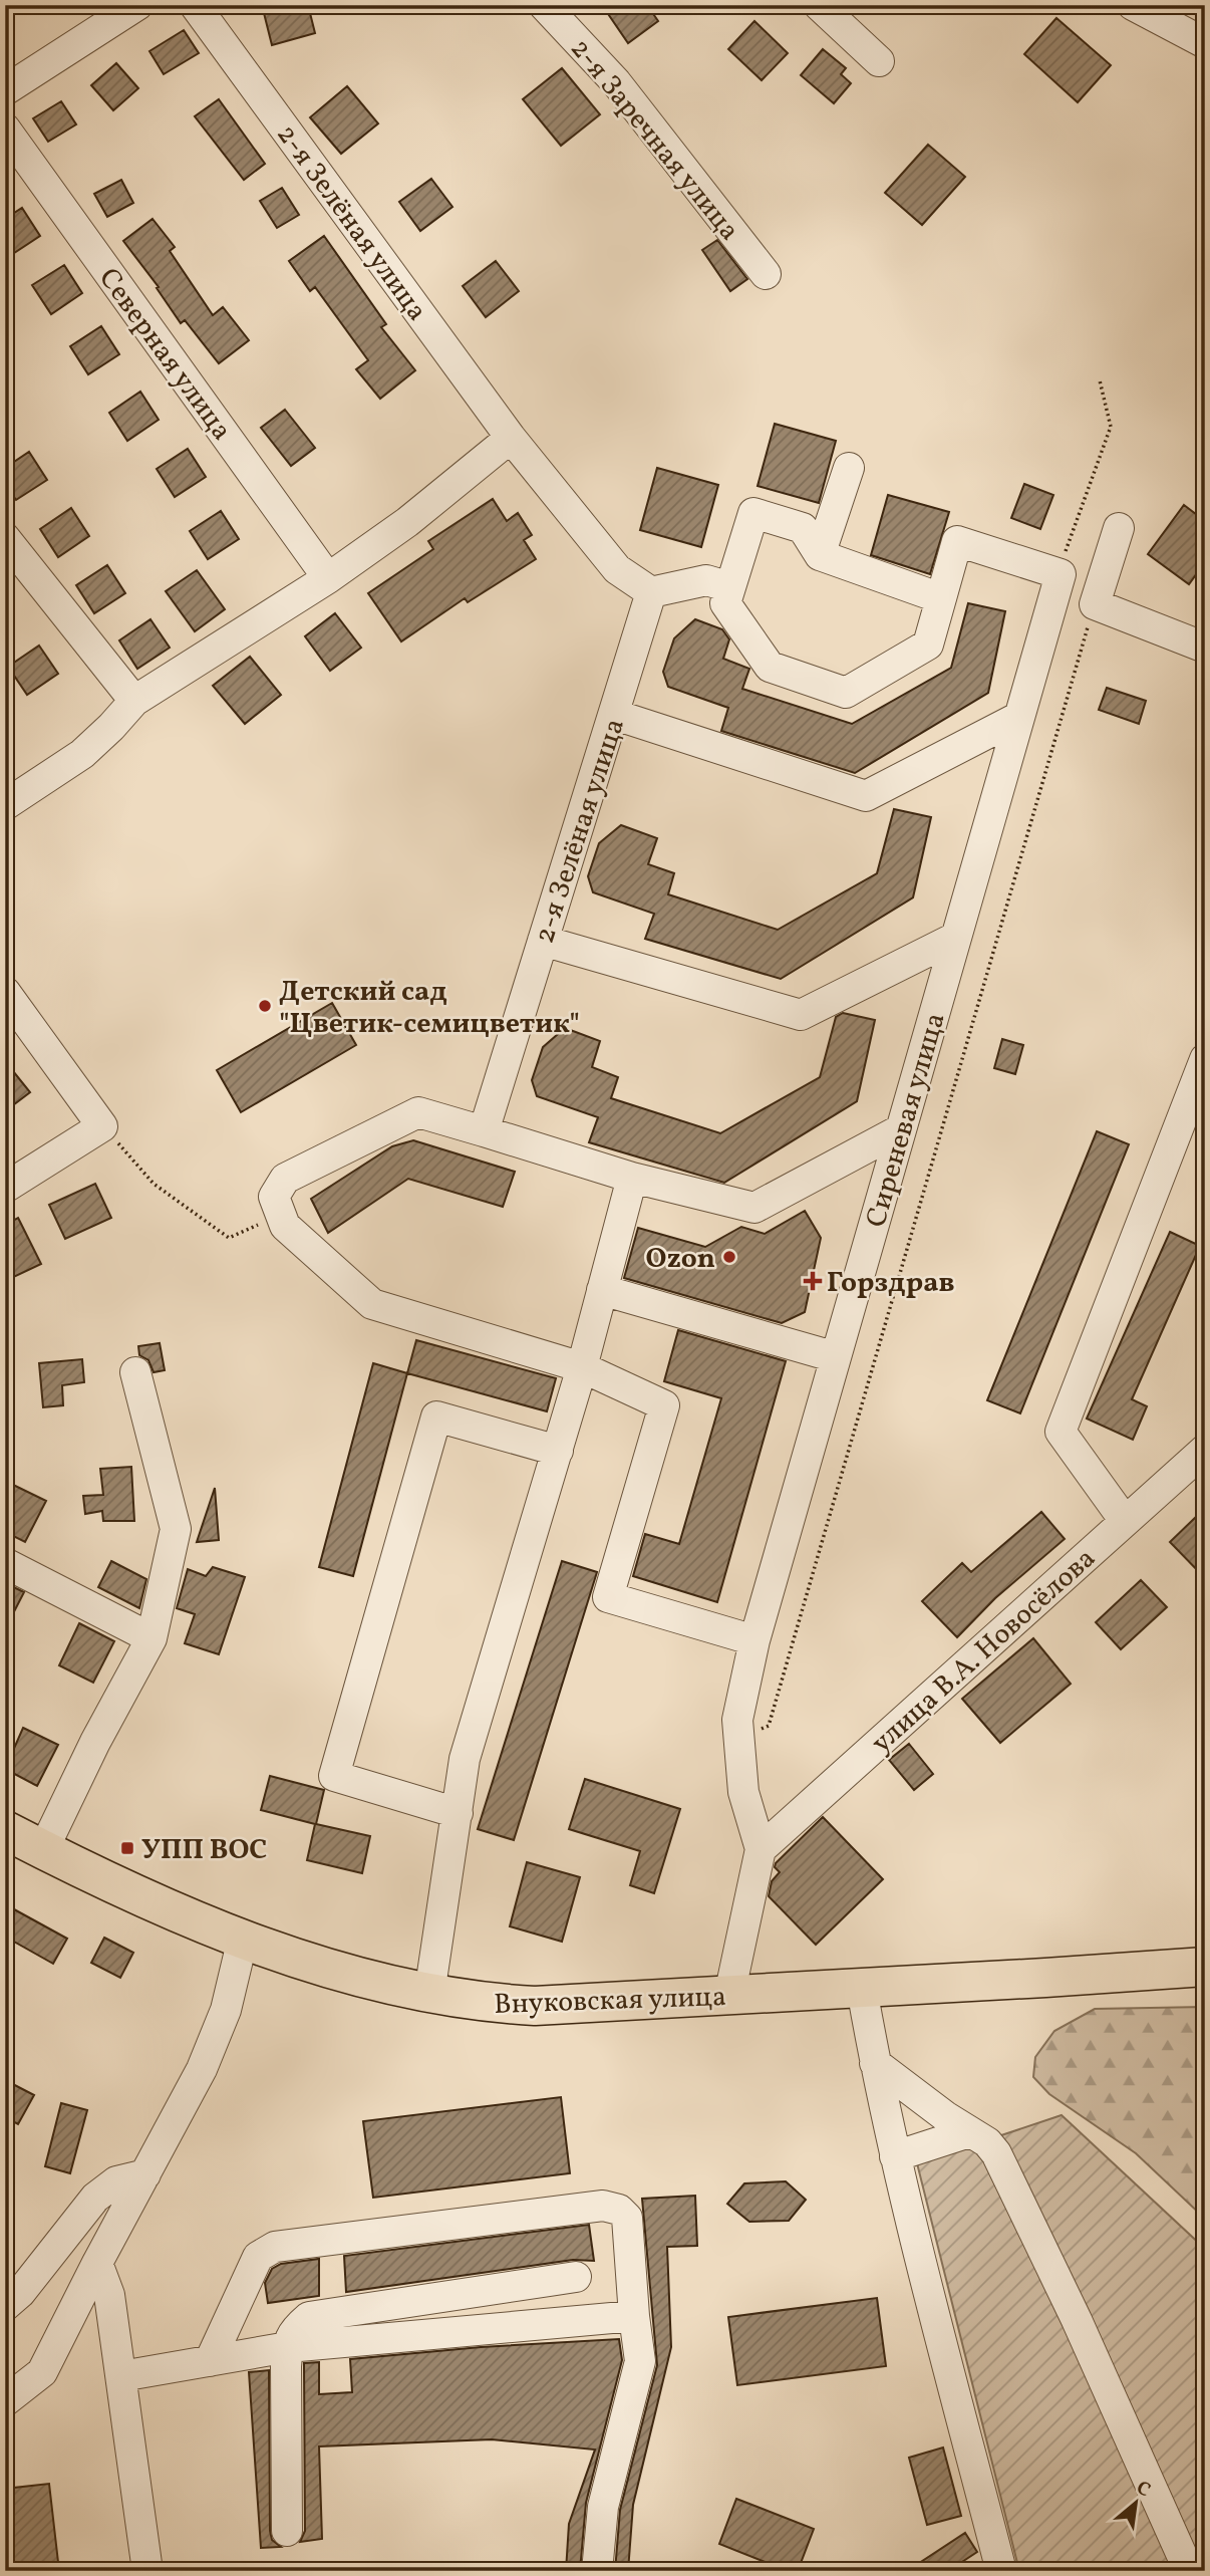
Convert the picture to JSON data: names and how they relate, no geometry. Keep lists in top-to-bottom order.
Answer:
{
  "streets": {
    "main road": ["Внуковская улица"],
    "street": [
      "2-я Заречная улица",
      "2-я Зелёная улица",
      "Северная улица",
      "Сиреневая улица",
      "улица В.А. Новосёлова"
    ]
  },
  "crossings": [
    ["Сиреневая улица", "улица В.А. Новосёлова"],
    ["Сиреневая улица", "Внуковская улица"]
  ],
  "places": {
    "other": ["Детский сад \"Цветик-семицветик\"", "Ozon"],
    "health": ["Горздрав"],
    "transit": ["УПП ВОС"]
  },
  "north": "top right"
}
